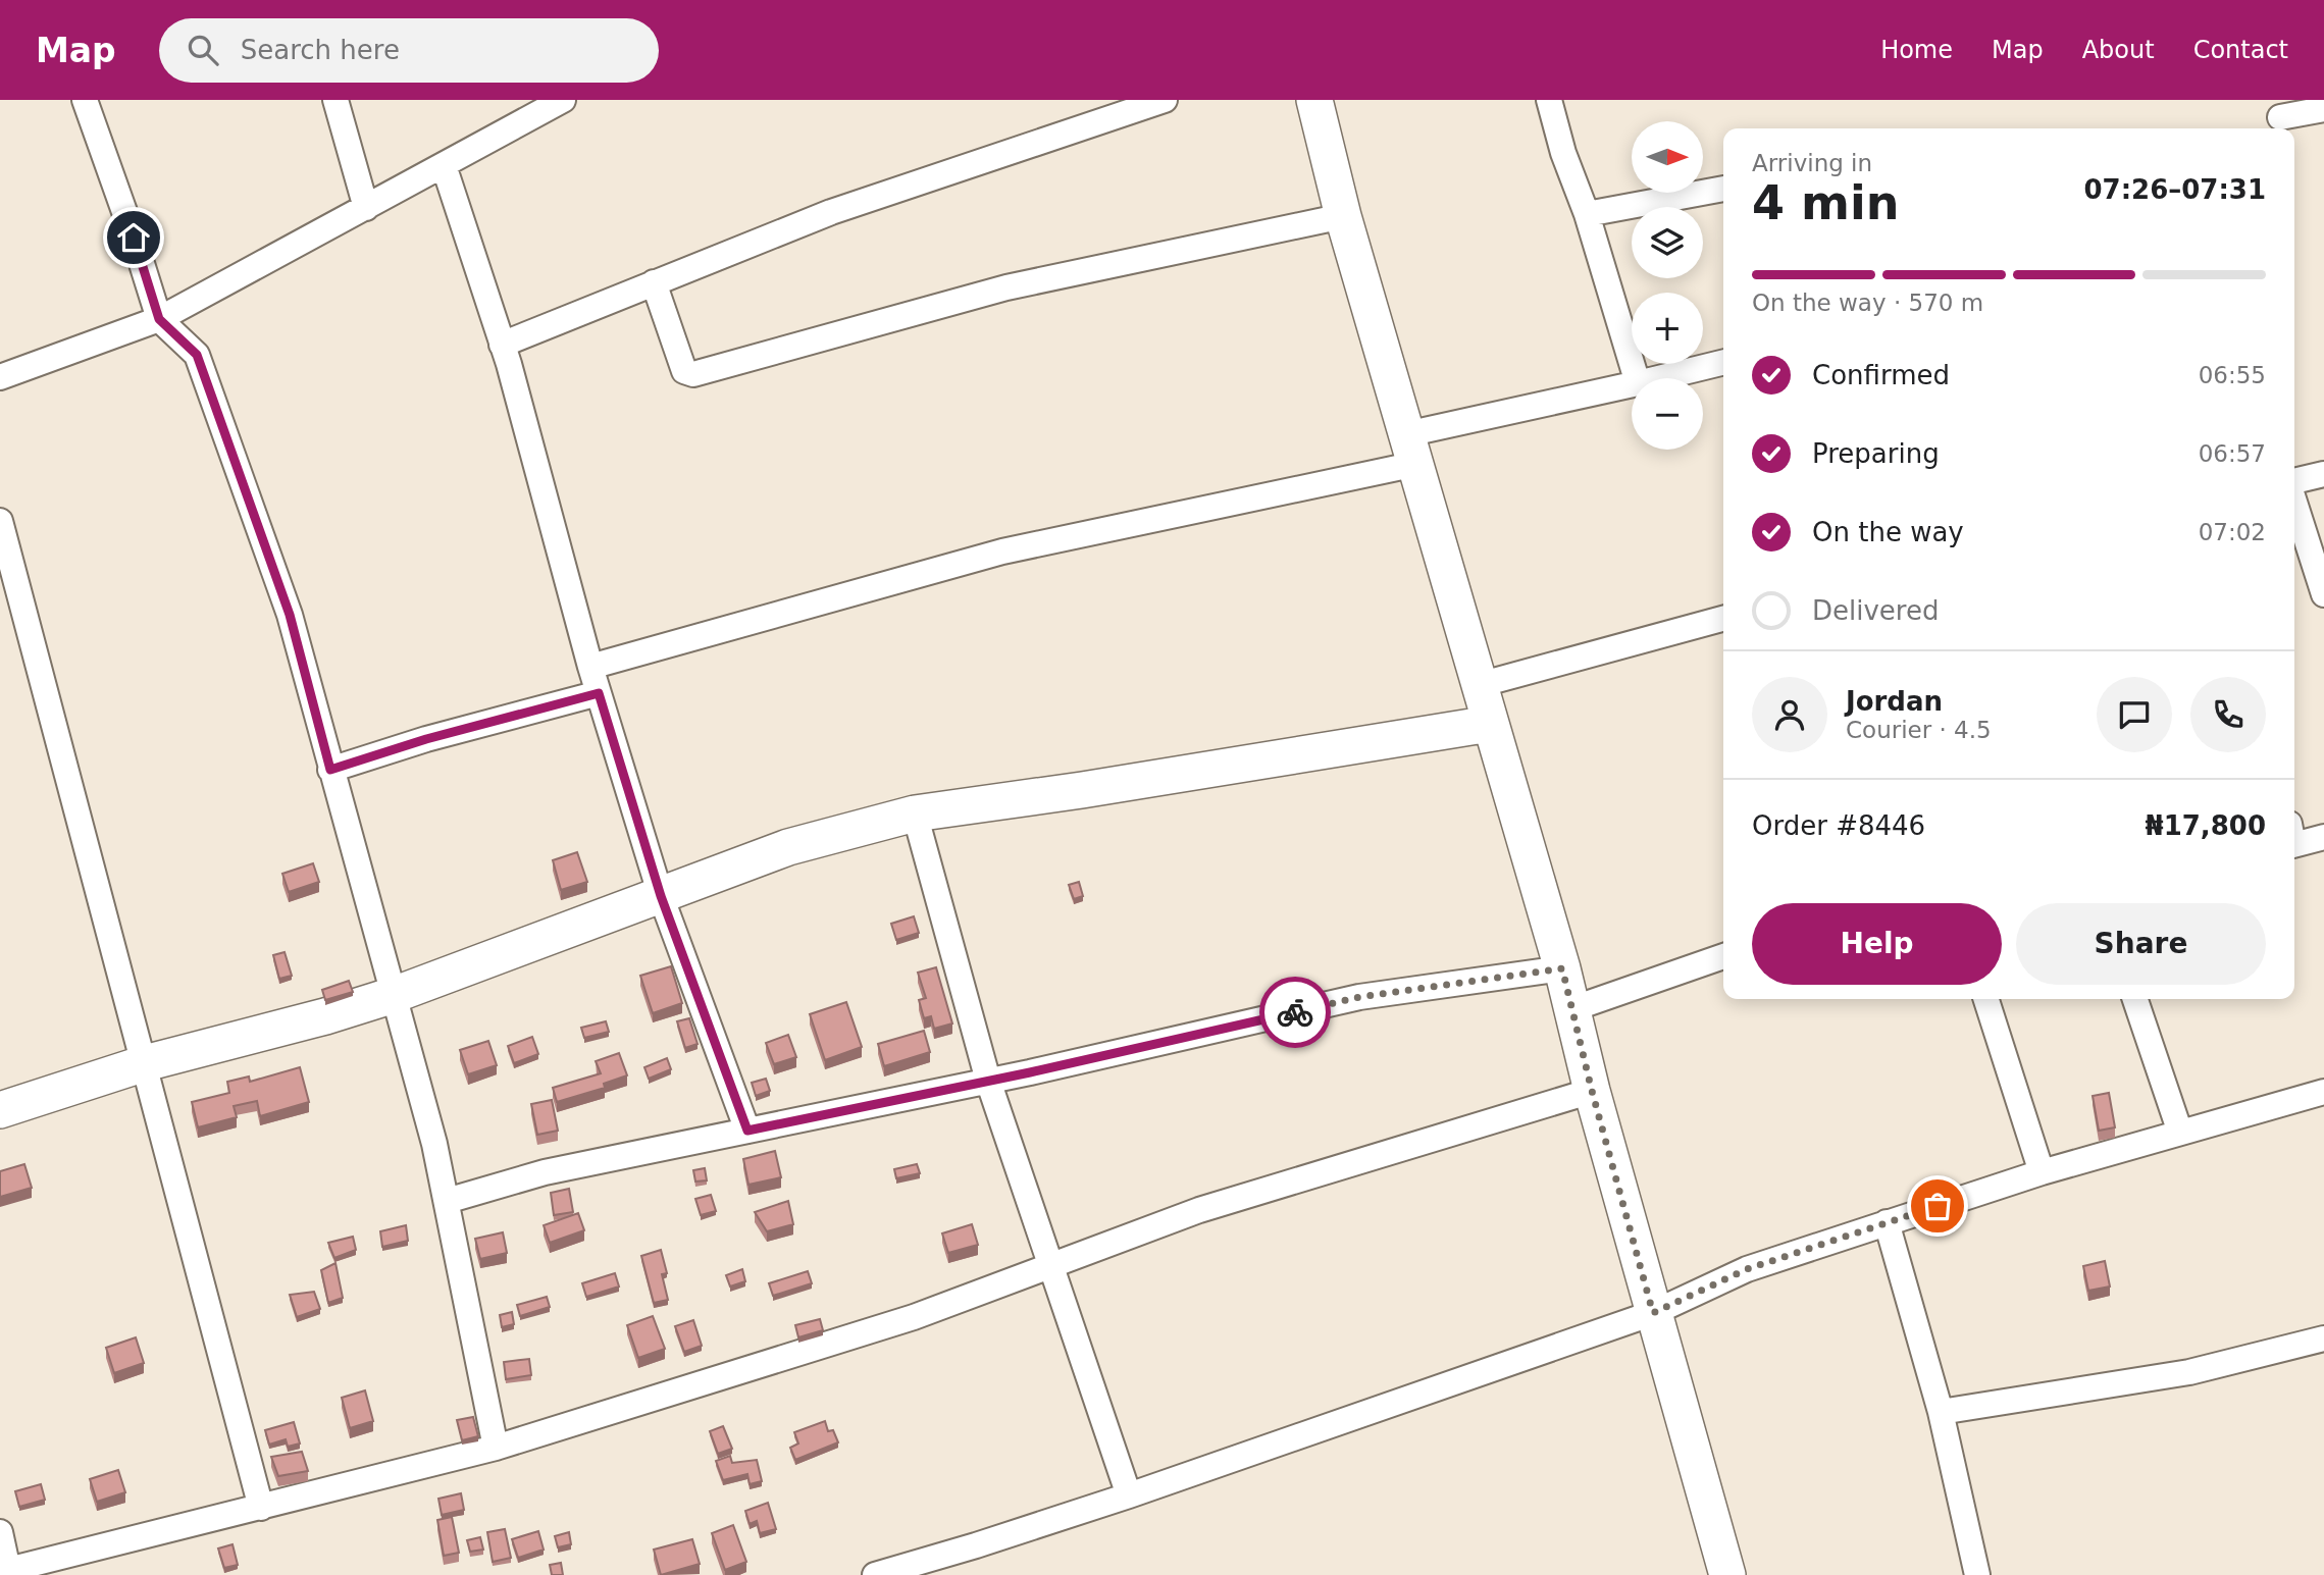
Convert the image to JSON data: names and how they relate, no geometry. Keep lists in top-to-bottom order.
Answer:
{
  "north": "right",
  "page": {
    "header": "Map",
    "search": "Search here",
    "nav": [
      "Home",
      "Map",
      "About",
      "Contact"
    ],
    "map_buttons": ["+", "−"],
    "heading": ["4 min", "Arriving in", "07:26–07:31"],
    "panel": [
      "Jordan",
      "Courier · 4.5",
      "Order #8446",
      "₦17,800"
    ],
    "bar": "On the way · 570 m",
    "list": [
      ["Confirmed", "06:55"],
      ["Preparing", "06:57"],
      ["On the way", "07:02"],
      "Delivered"
    ],
    "buttons": ["Help", "Share"]
  }
}
